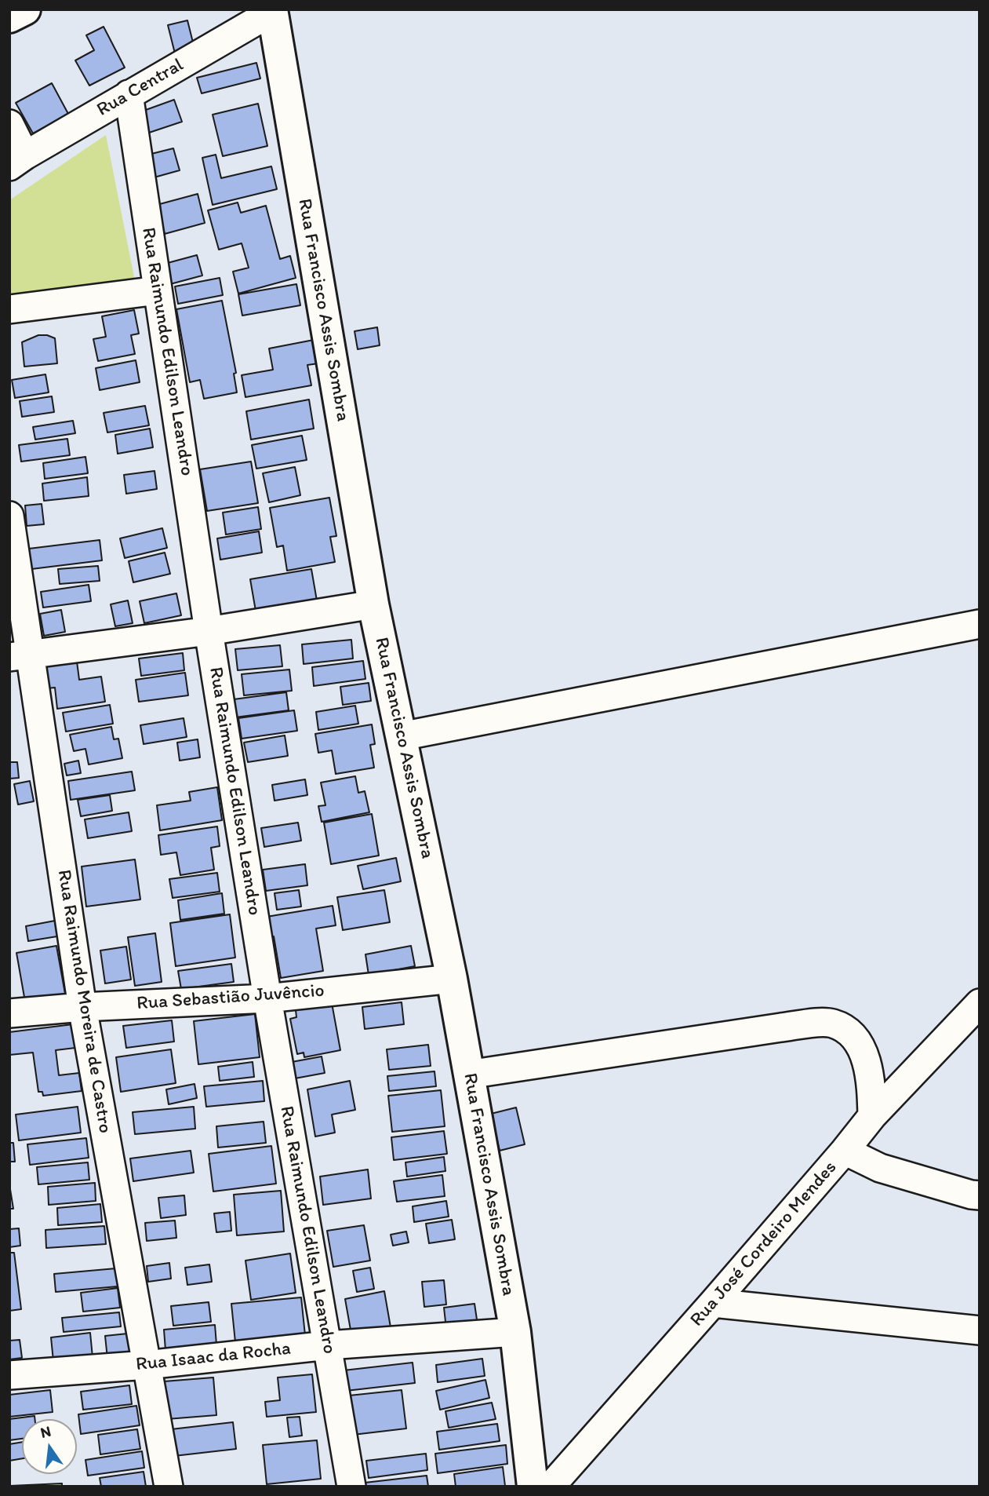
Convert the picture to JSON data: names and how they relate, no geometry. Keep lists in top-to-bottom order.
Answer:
{
  "streets": {
    "street": [
      "Rua Central",
      "Rua Francisco Assis Sombra",
      "Rua Raimundo Edilson Leandro",
      "Rua Sebastião Juvêncio",
      "Rua Raimundo Moreira de Castro",
      "Rua José Cordeiro Mendes",
      "Rua Isaac da Rocha"
    ]
  },
  "crossings": [
    ["Rua Central", "Rua Francisco Assis Sombra"],
    ["Rua Central", "Rua Raimundo Edilson Leandro"],
    ["Rua Francisco Assis Sombra", "Rua Sebastião Juvêncio"],
    ["Rua Francisco Assis Sombra", "Rua Isaac da Rocha"],
    ["Rua Raimundo Edilson Leandro", "Rua Sebastião Juvêncio"],
    ["Rua Raimundo Edilson Leandro", "Rua Isaac da Rocha"],
    ["Rua Sebastião Juvêncio", "Rua Raimundo Moreira de Castro"],
    ["Rua Raimundo Moreira de Castro", "Rua Isaac da Rocha"]
  ],
  "north": "top"
}
